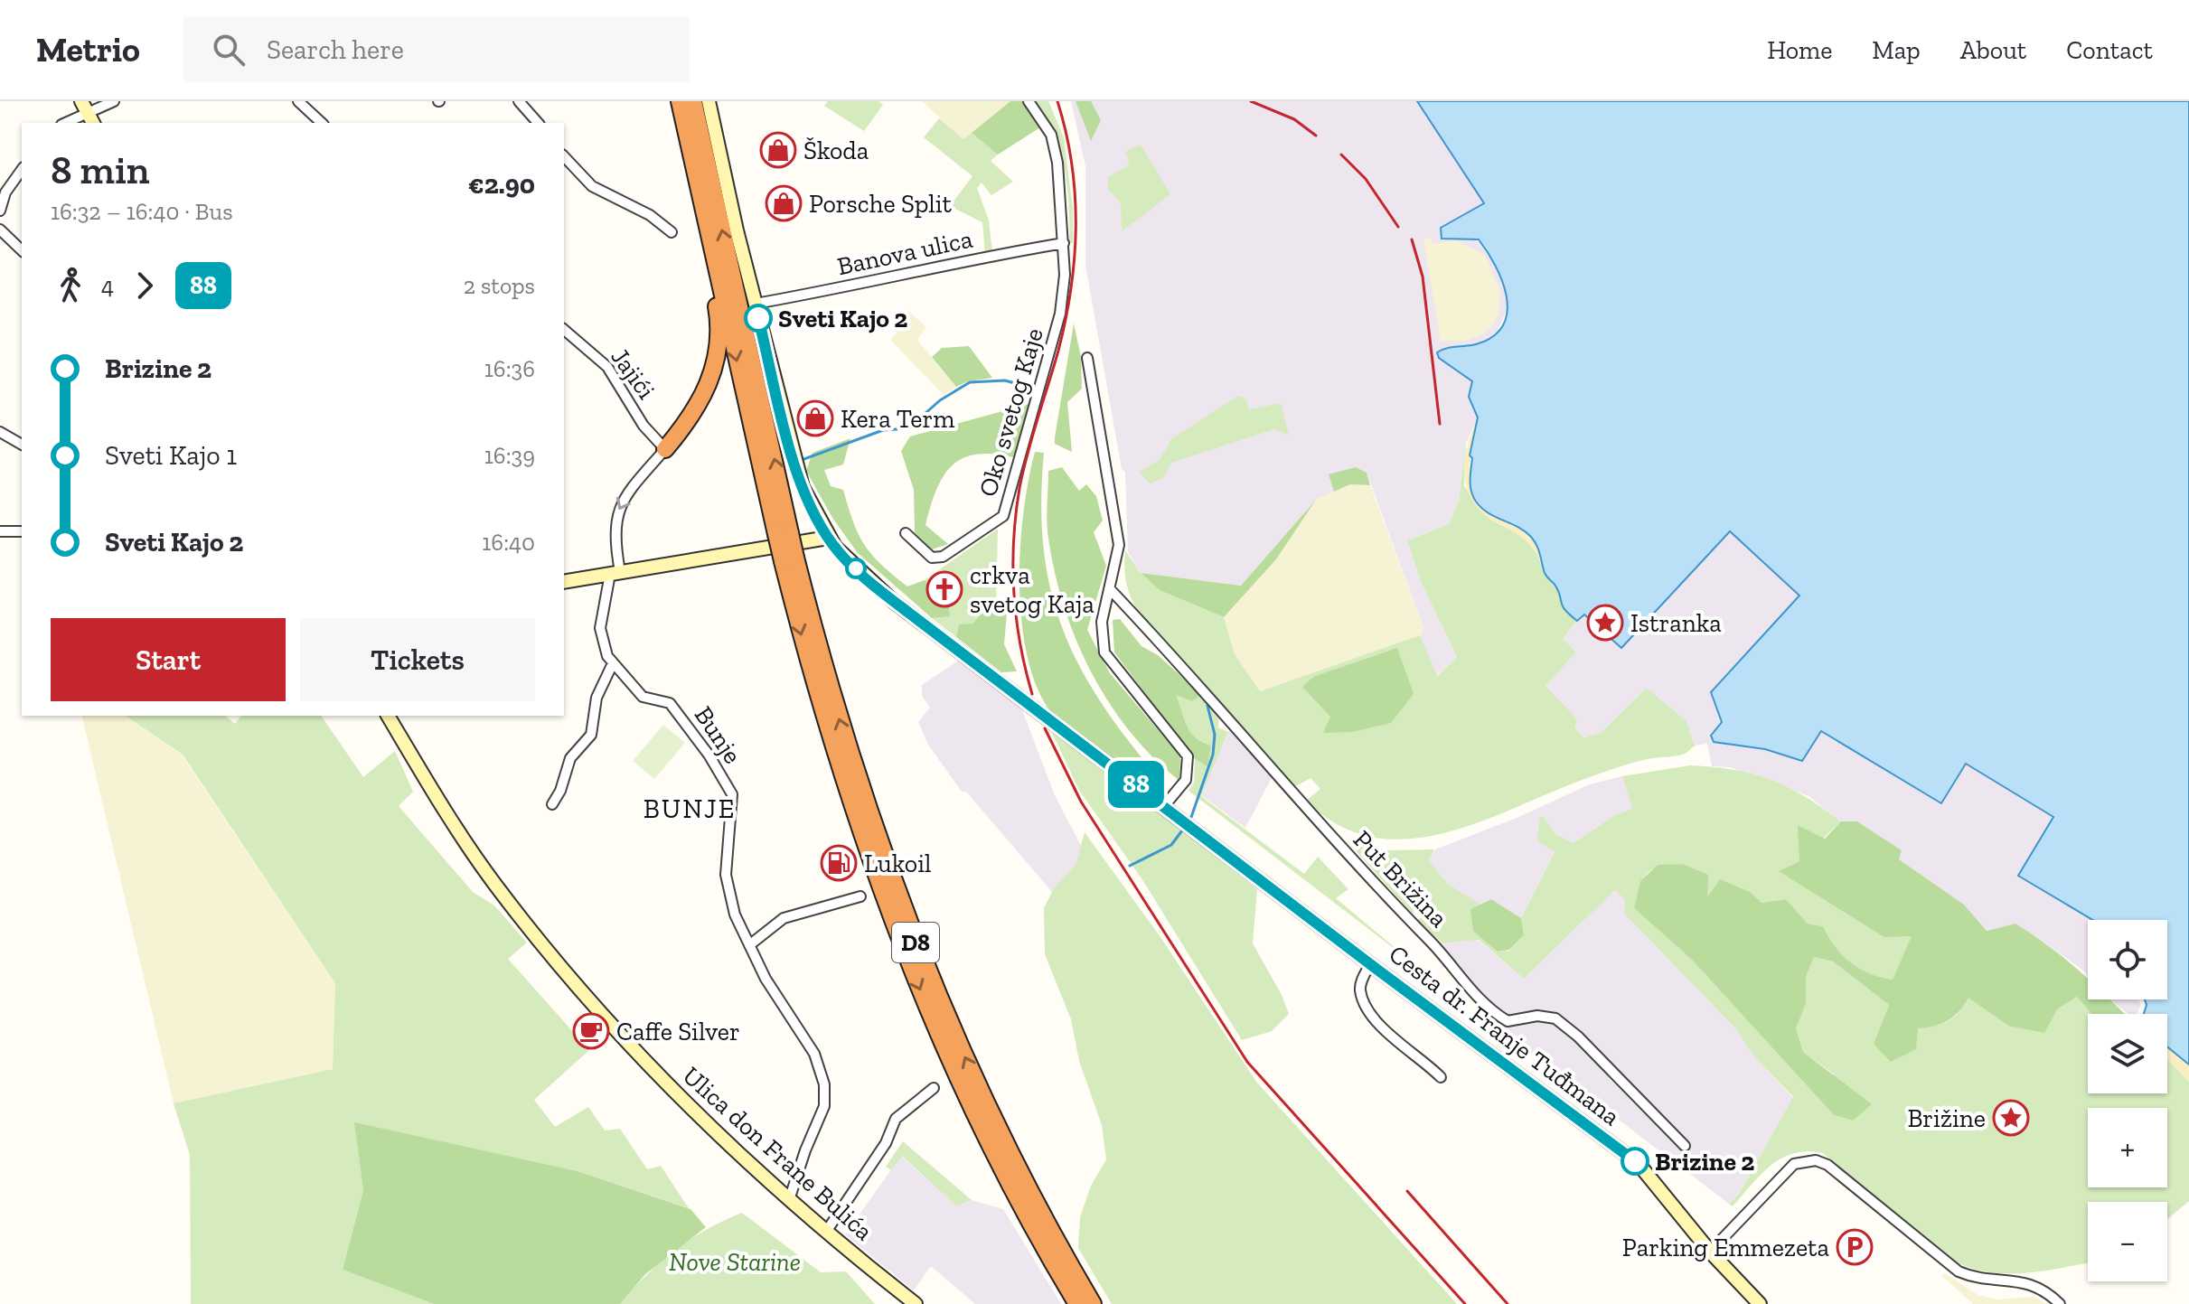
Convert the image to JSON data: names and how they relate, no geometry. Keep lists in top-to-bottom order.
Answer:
{
  "streets": {
    "highway": ["D8"],
    "main road": ["Cesta dr. Franje Tuđmana", "Ulica don Frane Bulića"],
    "street": [
      "Banova ulica",
      "Jajići",
      "Oko svetog Kaje",
      "Bunje",
      "Put Brižina"
    ]
  },
  "crossings": [
    ["Banova ulica", "Oko svetog Kaje"],
    ["Banova ulica", "Cesta dr. Franje Tuđmana"],
    ["Jajići", "Bunje"],
    ["Bunje", "Ulica don Frane Bulića"]
  ],
  "districts": ["BUNJE"],
  "parks": ["Nove Starine"],
  "places": {
    "shop": ["Škoda", "Porsche Split", "Kera Term"],
    "other": ["Sveti Kajo 2", "Brizine 2"],
    "church": ["crkva svetog Kaja"],
    "place": ["Istranka", "Brižine"],
    "fuel station": ["Lukoil"],
    "cafe": ["Caffe Silver"],
    "parking": ["Parking Emmezeta"]
  },
  "lines": ["bus line 88"],
  "page": {
    "header": "Metrio",
    "search": "Search here",
    "nav": [
      "Home",
      "Map",
      "About",
      "Contact"
    ],
    "on_map": "88",
    "heading": ["8 min", "16:32 – 16:40 · Bus", "€2.90"],
    "legs": ["4", "88", "2 stops"],
    "list": [
      {
        "name": "Brizine 2",
        "value": "16:36"
      },
      {
        "name": "Sveti Kajo 1",
        "value": "16:39"
      },
      {
        "name": "Sveti Kajo 2",
        "value": "16:40"
      }
    ],
    "buttons": ["Start", "Tickets"],
    "map_buttons": ["+", "−"]
  }
}
